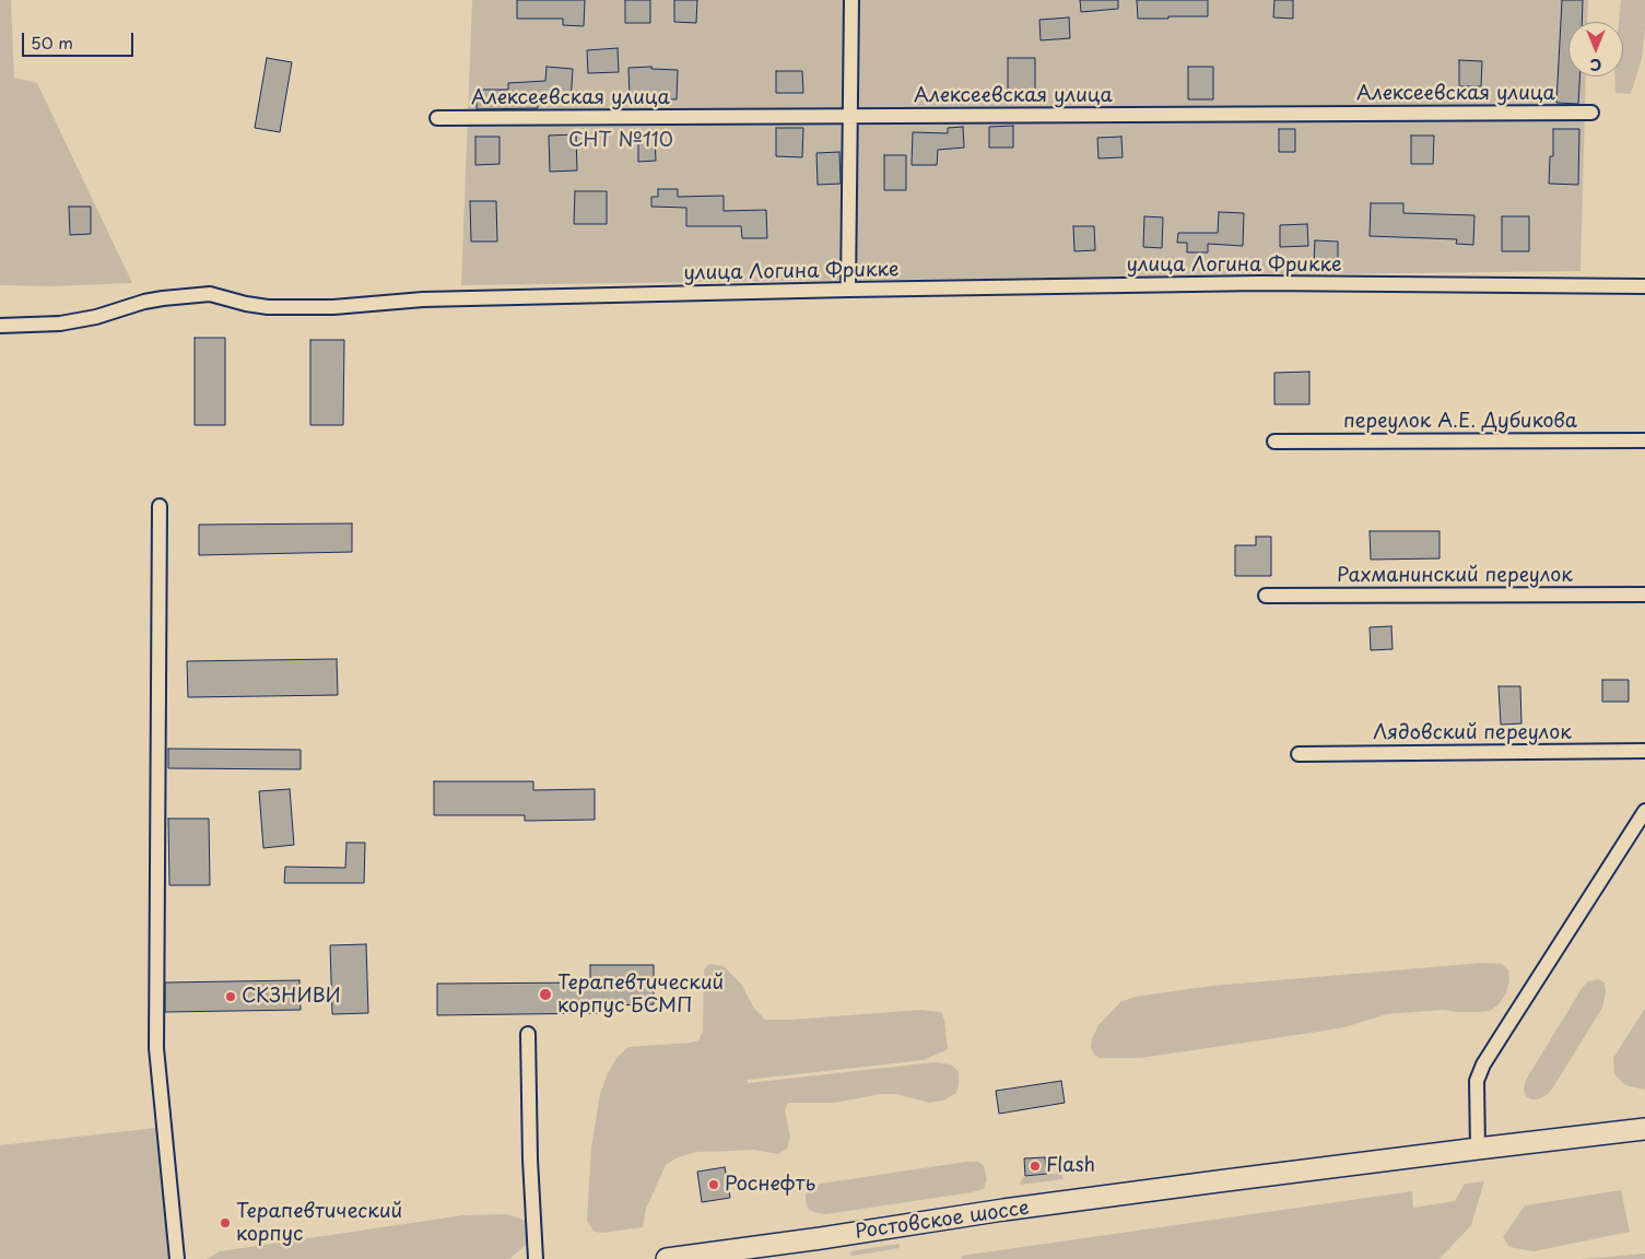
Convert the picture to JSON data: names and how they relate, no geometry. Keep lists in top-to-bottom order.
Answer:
{
  "streets": {
    "main road": ["Ростовское шоссе"],
    "street": [
      "Алексеевская улица",
      "улица Логина Фрикке",
      "переулок А.Е. Дубикова",
      "Рахманинский переулок",
      "Лядовский переулок"
    ]
  },
  "parks": ["СНТ №110"],
  "places": [
    "Терапевтический корпус БСМП",
    "СКЗНИВИ",
    "Flash",
    "Роснефть",
    "Терапевтический корпус"
  ],
  "scale_bar": "50 m",
  "north": "bottom"
}
